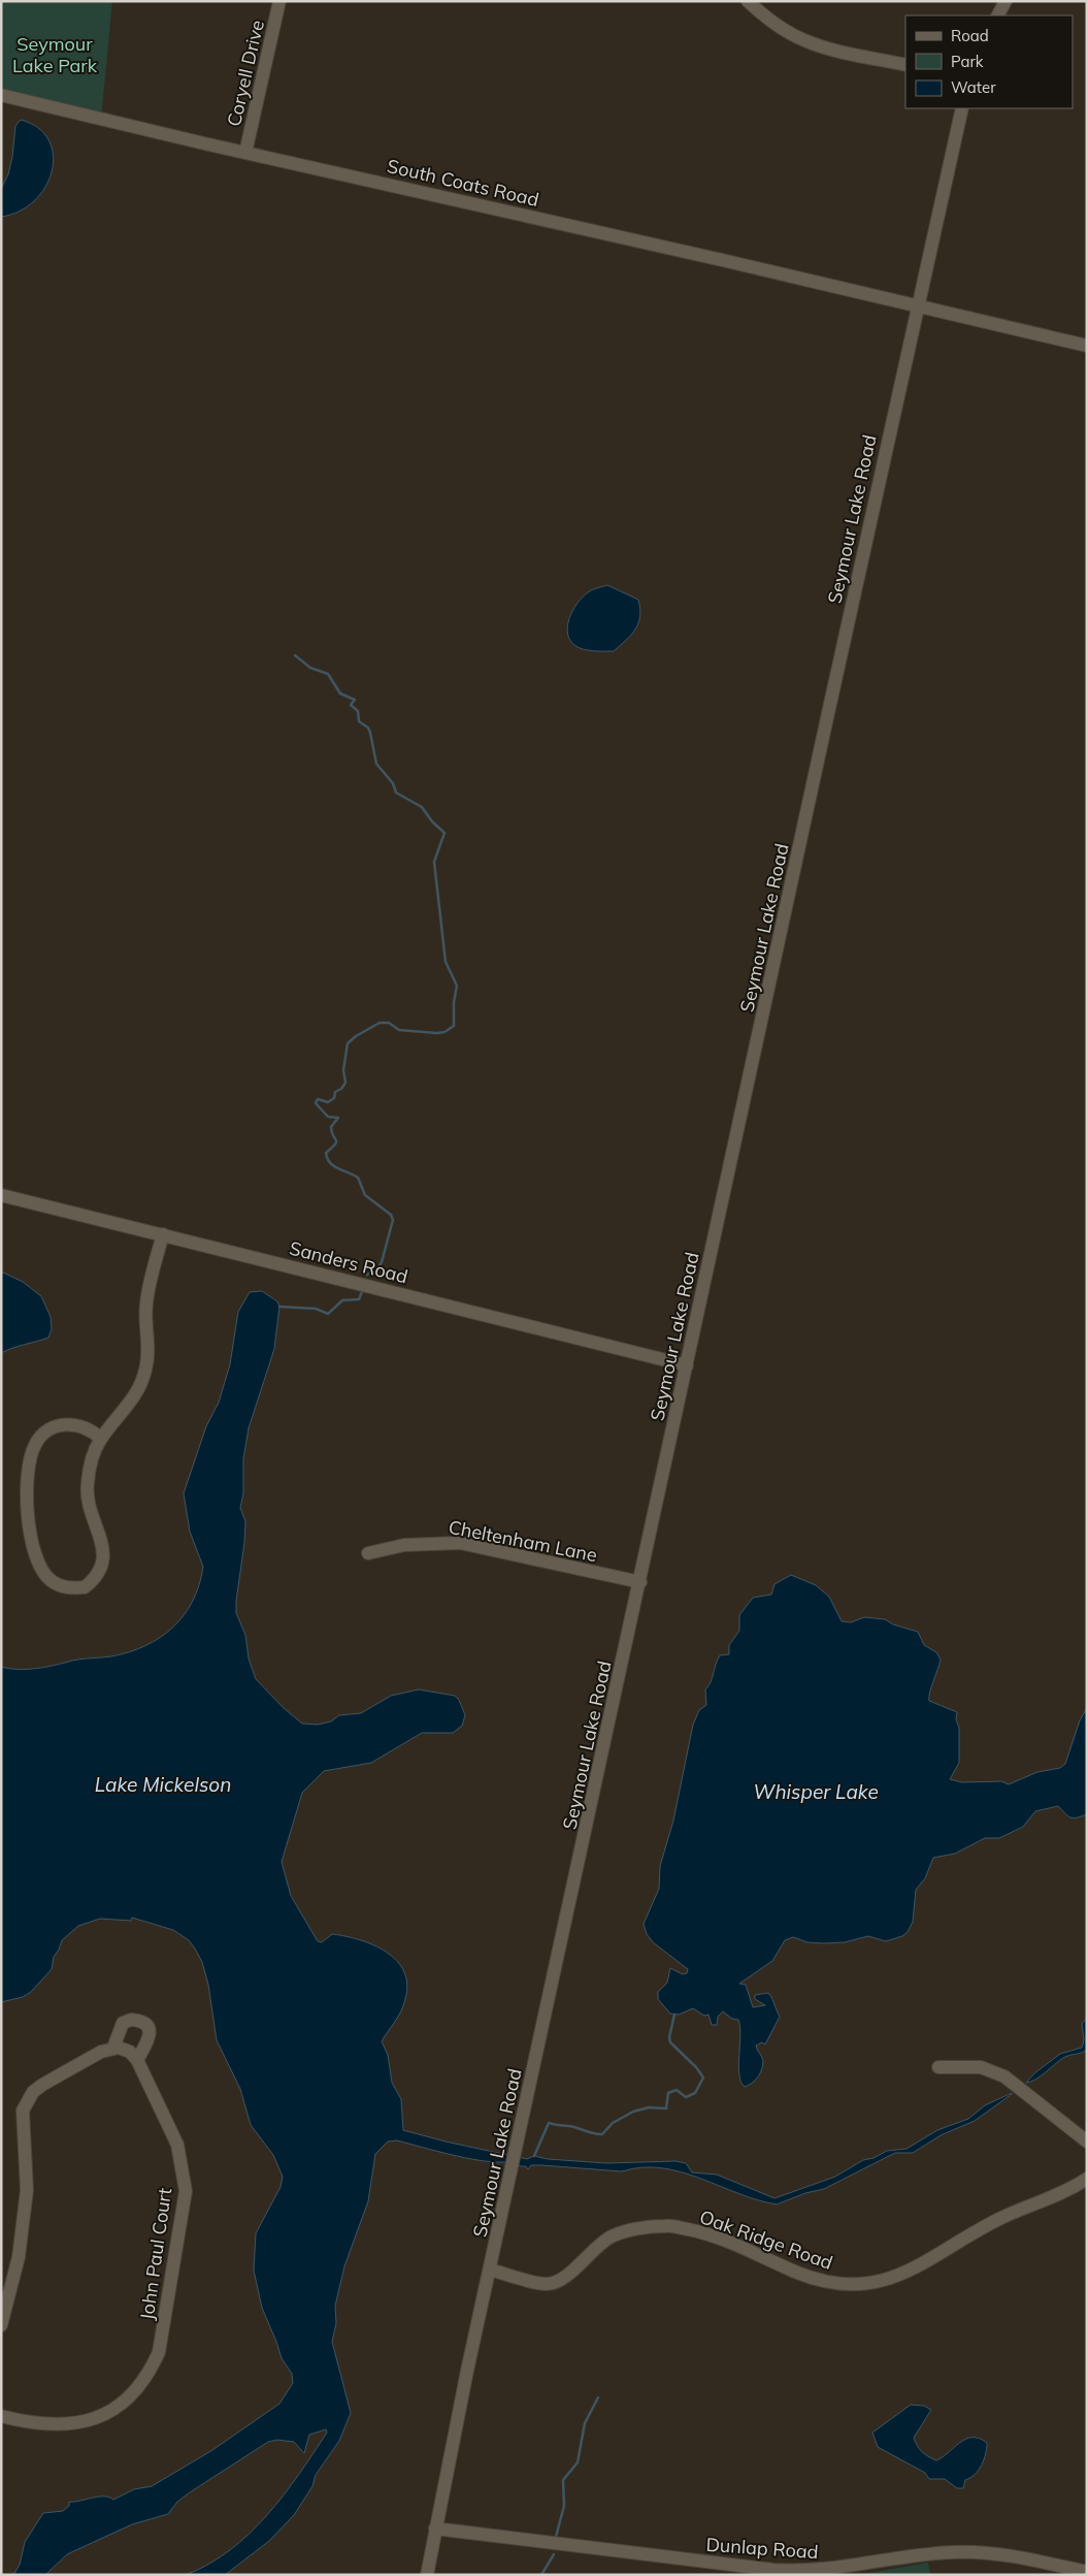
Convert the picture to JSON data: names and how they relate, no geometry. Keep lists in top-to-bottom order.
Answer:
{
  "streets": {
    "street": [
      "Coryell Drive",
      "South Coats Road",
      "Seymour Lake Road",
      "Sanders Road",
      "Cheltenham Lane",
      "Oak Ridge Road",
      "John Paul Court",
      "Dunlap Road"
    ]
  },
  "crossings": [
    ["Coryell Drive", "South Coats Road"],
    ["South Coats Road", "Seymour Lake Road"],
    ["Seymour Lake Road", "Sanders Road"],
    ["Seymour Lake Road", "Cheltenham Lane"],
    ["Seymour Lake Road", "Oak Ridge Road"],
    ["Seymour Lake Road", "Dunlap Road"]
  ],
  "water": ["Lake Mickelson", "Whisper Lake"],
  "parks": ["Seymour Lake Park"],
  "legend": ["Road", "Park", "Water"]
}
